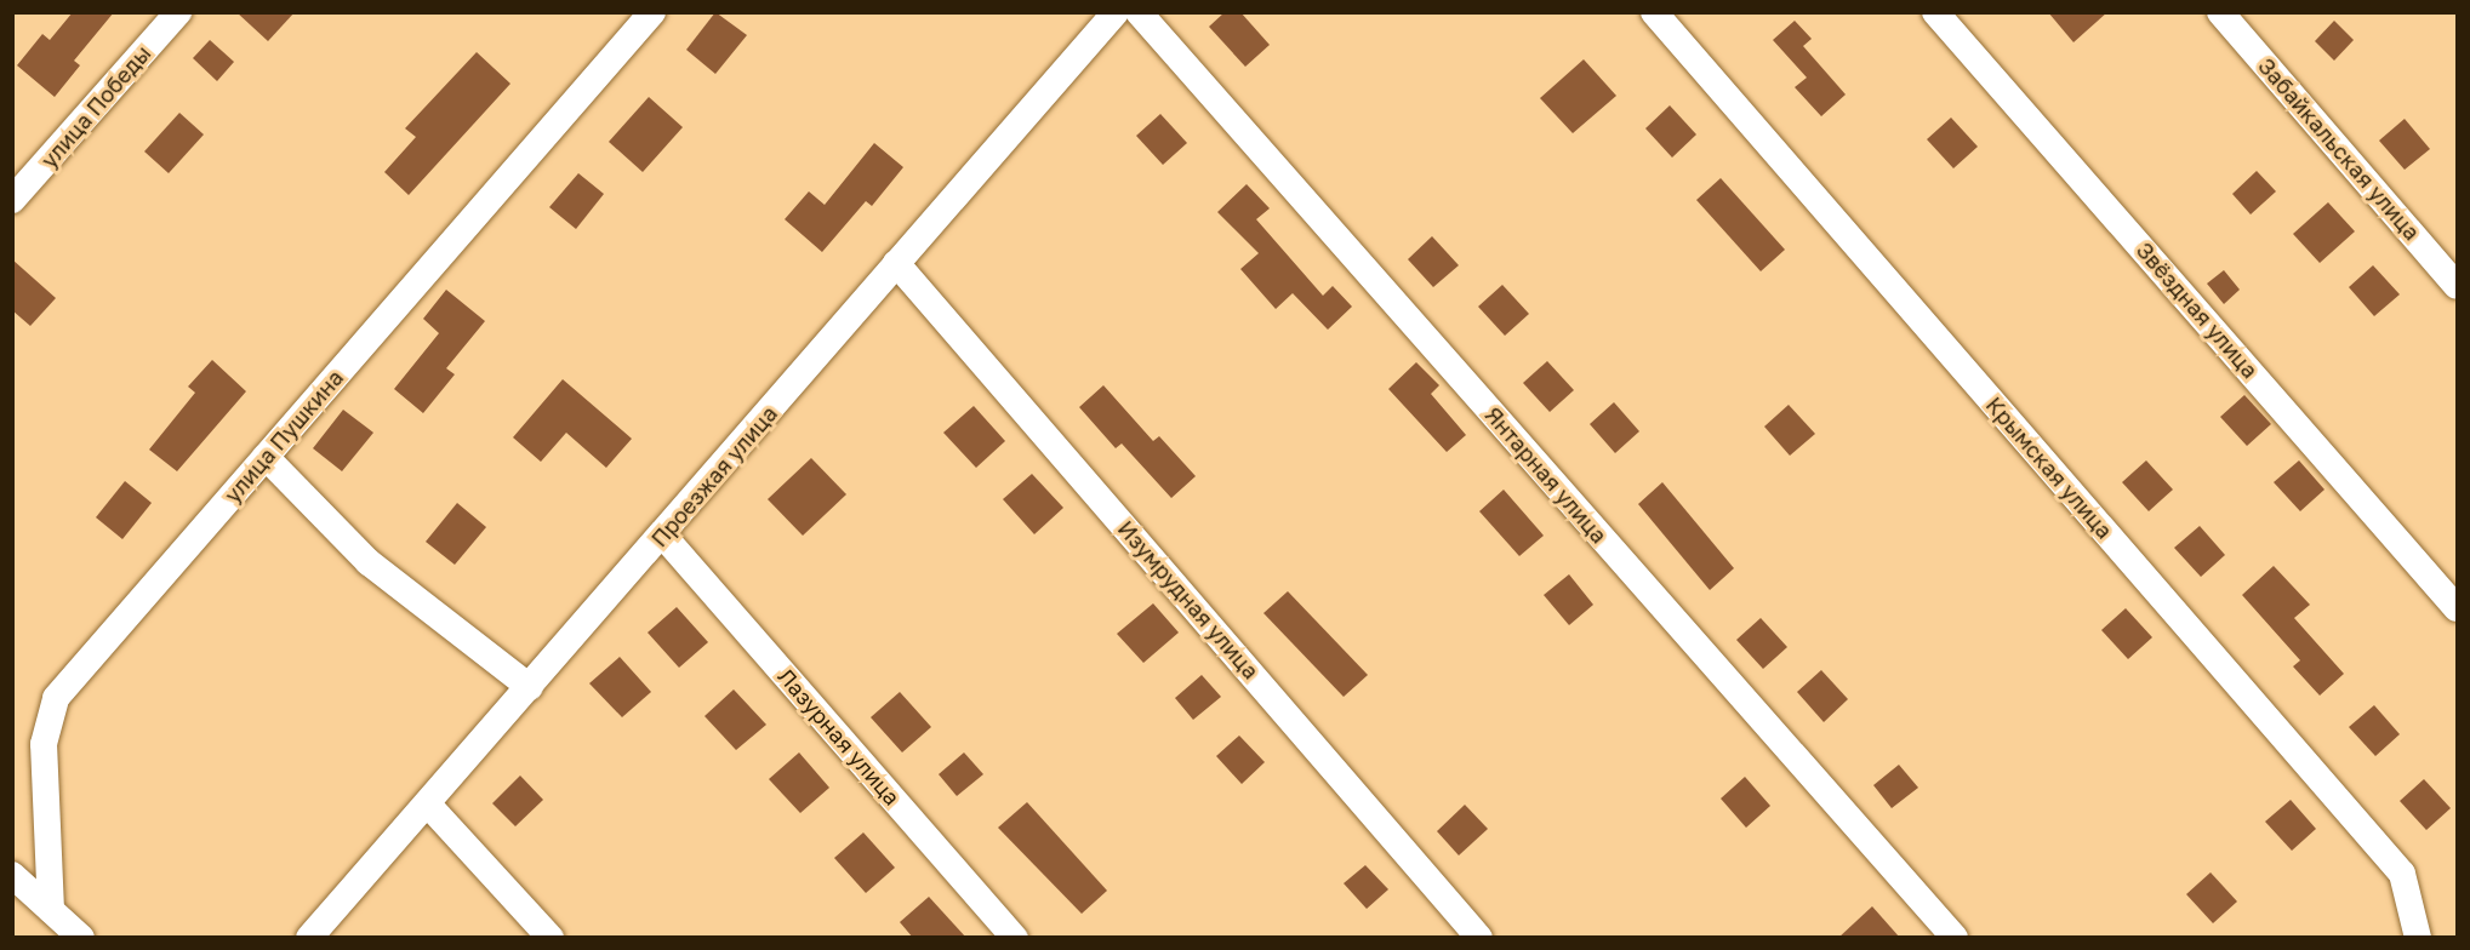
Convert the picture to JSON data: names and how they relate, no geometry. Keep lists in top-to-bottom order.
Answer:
{
  "streets": {
    "street": [
      "улица Победы",
      "Забайкальская улица",
      "Звёздная улица",
      "улица Пушкина",
      "Крымская улица",
      "Янтарная улица",
      "Проезжая улица",
      "Изумрудная улица",
      "Лазурная улица"
    ]
  },
  "crossings": [
    ["Проезжая улица", "Изумрудная улица"],
    ["Проезжая улица", "Лазурная улица"]
  ]
}
